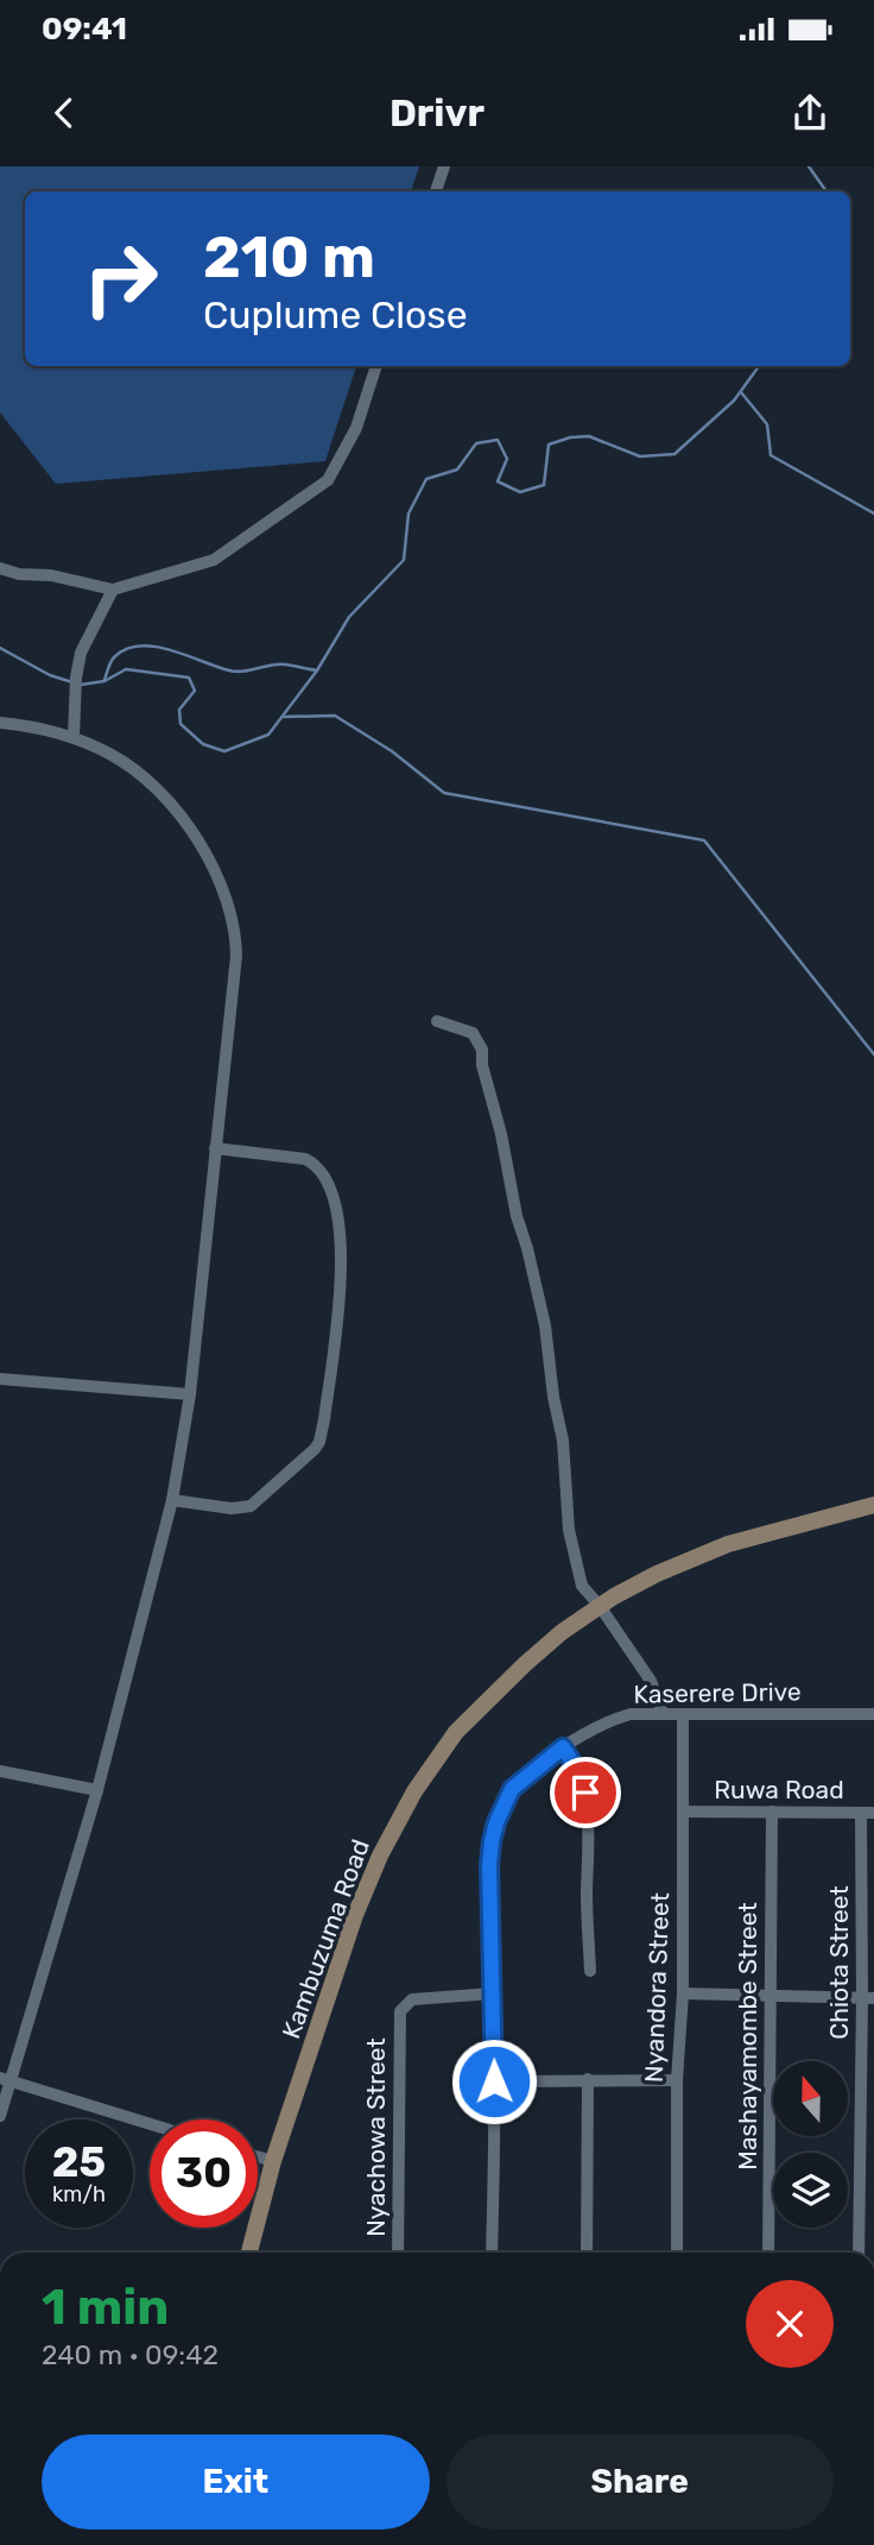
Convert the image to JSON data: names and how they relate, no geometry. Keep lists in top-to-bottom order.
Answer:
{
  "streets": {
    "main road": ["Kambuzuma Road"],
    "street": [
      "Kaserere Drive",
      "Ruwa Road",
      "Chiota Street",
      "Nyandora Street",
      "Mashayamombe Street",
      "Nyachowa Street"
    ]
  },
  "crossings": [
    ["Kaserere Drive", "Nyandora Street"],
    ["Kaserere Drive", "Nyachowa Street"],
    ["Ruwa Road", "Chiota Street"],
    ["Ruwa Road", "Nyandora Street"],
    ["Ruwa Road", "Mashayamombe Street"]
  ],
  "north": "top",
  "page": {
    "status": "09:41",
    "header": "Drivr",
    "turn": ["210 m", "Cuplume Close"],
    "speed": "25 km/h",
    "limit": "30",
    "heading": ["1 min", "240 m · 09:42"],
    "buttons": ["Exit", "Share"]
  }
}
